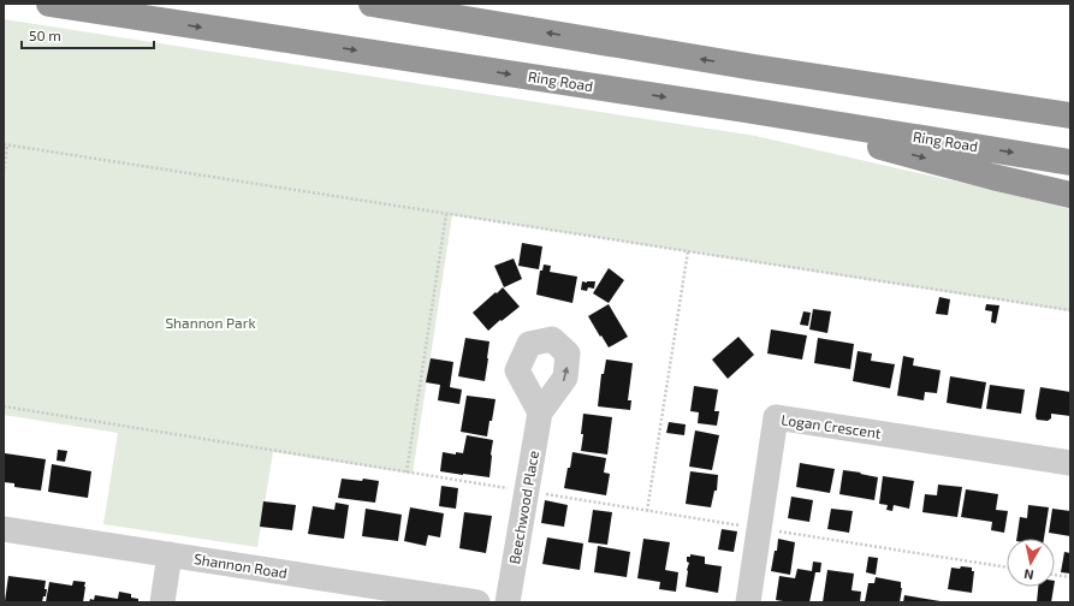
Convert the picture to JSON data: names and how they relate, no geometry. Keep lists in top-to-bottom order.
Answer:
{
  "streets": {
    "highway": ["Ring Road"],
    "street": ["Logan Crescent", "Beechwood Place", "Shannon Road"]
  },
  "parks": ["Shannon Park"],
  "scale_bar": "50 m",
  "north": "bottom"
}
